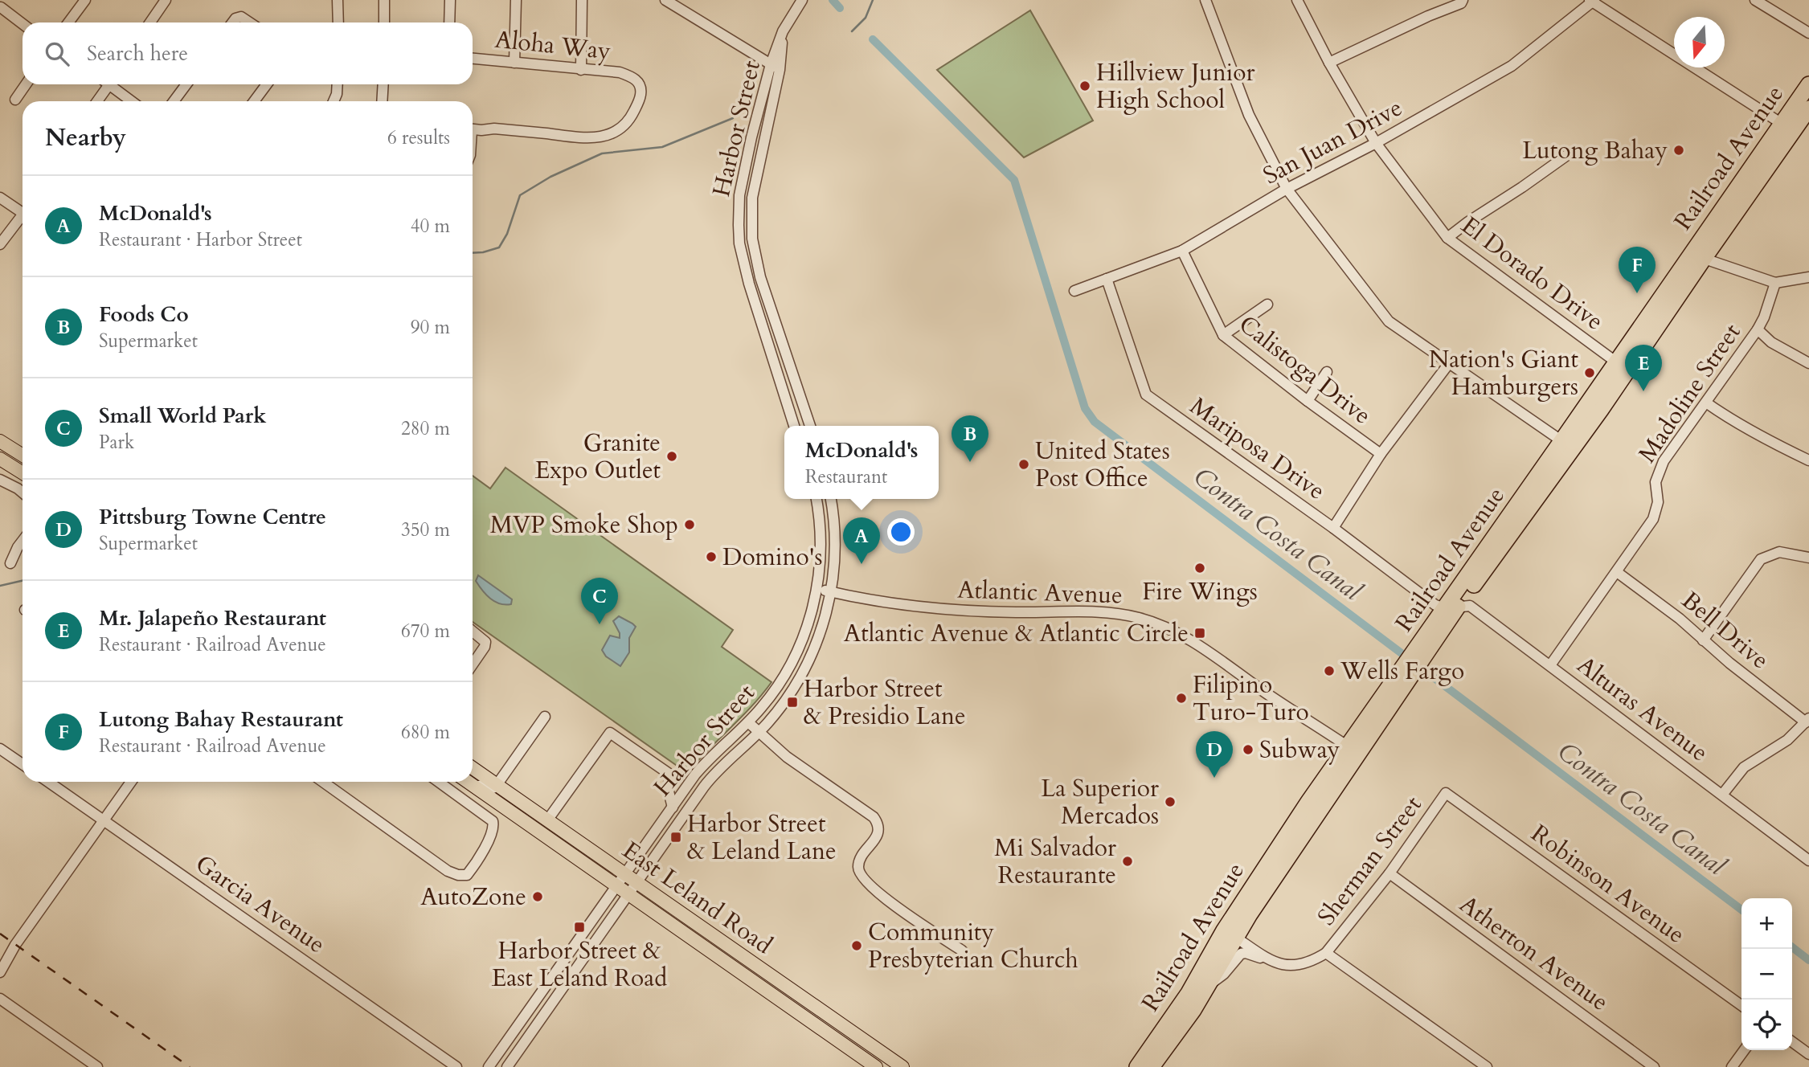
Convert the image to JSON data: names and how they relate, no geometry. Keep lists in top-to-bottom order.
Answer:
{
  "streets": {
    "highway": ["Railroad Avenue"],
    "main road": ["East Leland Road"],
    "street": [
      "Aloha Way",
      "Harbor Street",
      "San Juan Drive",
      "El Dorado Drive",
      "Calistoga Drive",
      "Madoline Street",
      "Mariposa Drive",
      "Atlantic Avenue",
      "Bell Drive",
      "Alturas Avenue",
      "Sherman Street",
      "Robinson Avenue",
      "Garcia Avenue",
      "Atherton Avenue"
    ]
  },
  "crossings": [
    ["Harbor Street", "Atlantic Avenue"],
    ["Harbor Street", "East Leland Road"],
    ["San Juan Drive", "El Dorado Drive"],
    ["San Juan Drive", "Calistoga Drive"],
    ["San Juan Drive", "Mariposa Drive"],
    ["Railroad Avenue", "El Dorado Drive"],
    ["Railroad Avenue", "Mariposa Drive"],
    ["Railroad Avenue", "Atlantic Avenue"],
    ["Railroad Avenue", "Alturas Avenue"],
    ["Madoline Street", "Bell Drive"],
    ["Madoline Street", "Alturas Avenue"],
    ["Mariposa Drive", "Alturas Avenue"],
    ["Sherman Street", "Robinson Avenue"],
    ["Sherman Street", "Atherton Avenue"]
  ],
  "water": ["Contra Costa Canal"],
  "places": {
    "other": [
      "Hillview Junior High School",
      "Lutong Bahay",
      "Nation's Giant Hamburgers",
      "Granite Expo Outlet",
      "United States Post Office",
      "MVP Smoke Shop",
      "Domino's",
      "Fire Wings",
      "Wells Fargo",
      "Filipino Turo-Turo",
      "Subway",
      "La Superior Mercados",
      "Mi Salvador Restaurante",
      "AutoZone",
      "Community Presbyterian Church"
    ],
    "transit": [
      "Atlantic Avenue & Atlantic Circle",
      "Harbor Street & Presidio Lane",
      "Harbor Street & Leland Lane",
      "Harbor Street & East Leland Road"
    ]
  },
  "north": "bottom",
  "page": {
    "search": "Search here",
    "heading": ["Nearby", "6 results"],
    "list": [
      {
        "mark": "A",
        "name": "McDonald's",
        "note": "Restaurant · Harbor Street",
        "value": "40 m"
      },
      {
        "mark": "B",
        "name": "Foods Co",
        "note": "Supermarket",
        "value": "90 m"
      },
      {
        "mark": "C",
        "name": "Small World Park",
        "note": "Park",
        "value": "280 m"
      },
      {
        "mark": "D",
        "name": "Pittsburg Towne Centre",
        "note": "Supermarket",
        "value": "350 m"
      },
      {
        "mark": "E",
        "name": "Mr. Jalapeño Restaurant",
        "note": "Restaurant · Railroad Avenue",
        "value": "670 m"
      },
      {
        "mark": "F",
        "name": "Lutong Bahay Restaurant",
        "note": "Restaurant · Railroad Avenue",
        "value": "680 m"
      }
    ],
    "pins": [
      "F",
      "E",
      "B",
      "A",
      "C",
      "D"
    ],
    "popup": ["McDonald's", "Restaurant"],
    "map_buttons": ["+", "−"]
  }
}
